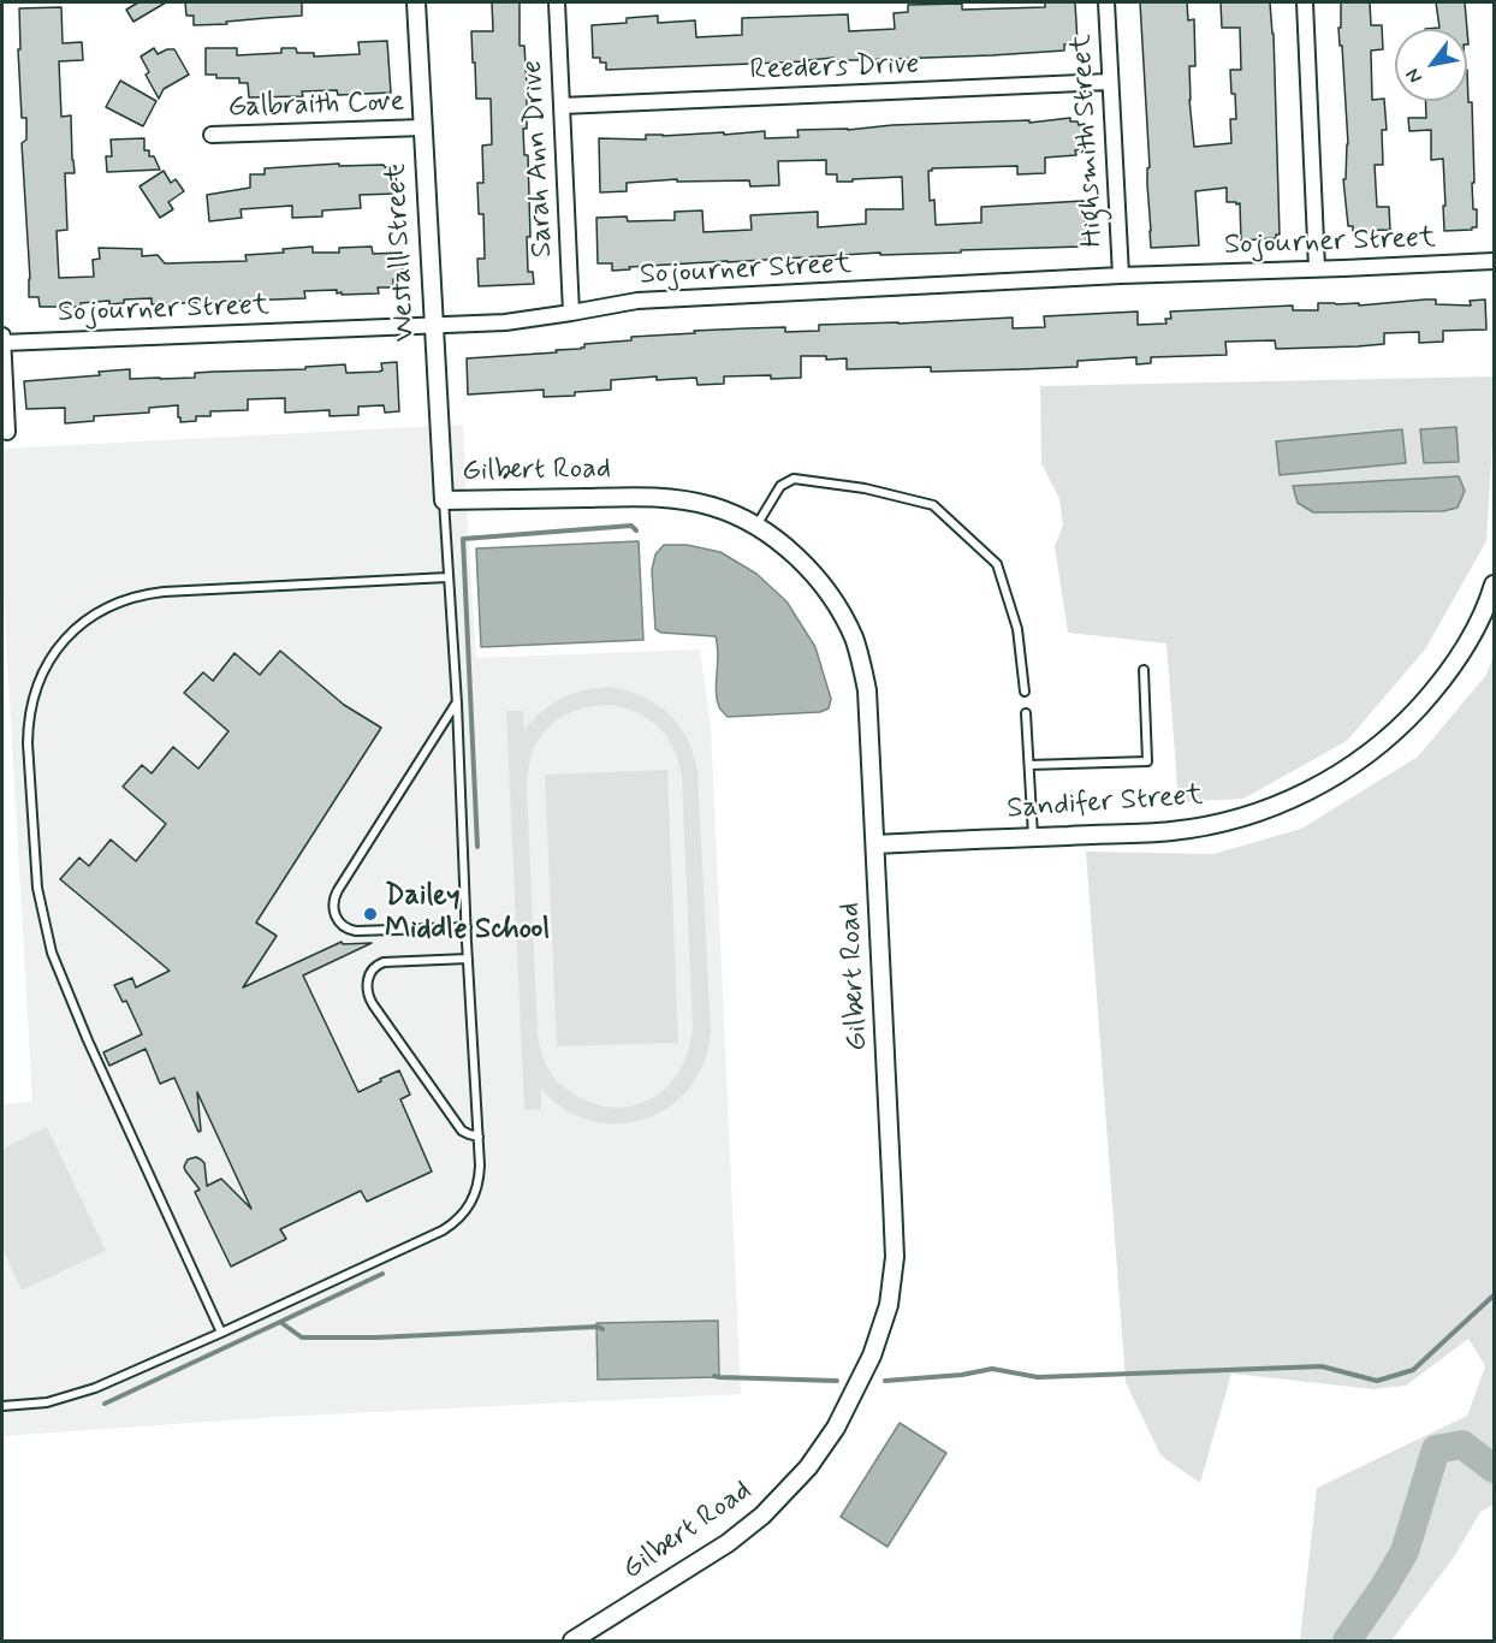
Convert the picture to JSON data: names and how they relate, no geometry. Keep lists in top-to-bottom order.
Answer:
{
  "streets": {
    "street": [
      "Reeders Drive",
      "Galbraith Cove",
      "Highsmith Street",
      "Sarah Ann Drive",
      "Sojourner Street",
      "Westall Street",
      "Gilbert Road",
      "Sandifer Street"
    ]
  },
  "crossings": [
    ["Reeders Drive", "Highsmith Street"],
    ["Reeders Drive", "Sarah Ann Drive"],
    ["Galbraith Cove", "Westall Street"],
    ["Highsmith Street", "Sojourner Street"],
    ["Sarah Ann Drive", "Sojourner Street"],
    ["Sojourner Street", "Westall Street"],
    ["Westall Street", "Gilbert Road"],
    ["Gilbert Road", "Sandifer Street"]
  ],
  "places": ["Dailey Middle School"],
  "north": "bottom left"
}
